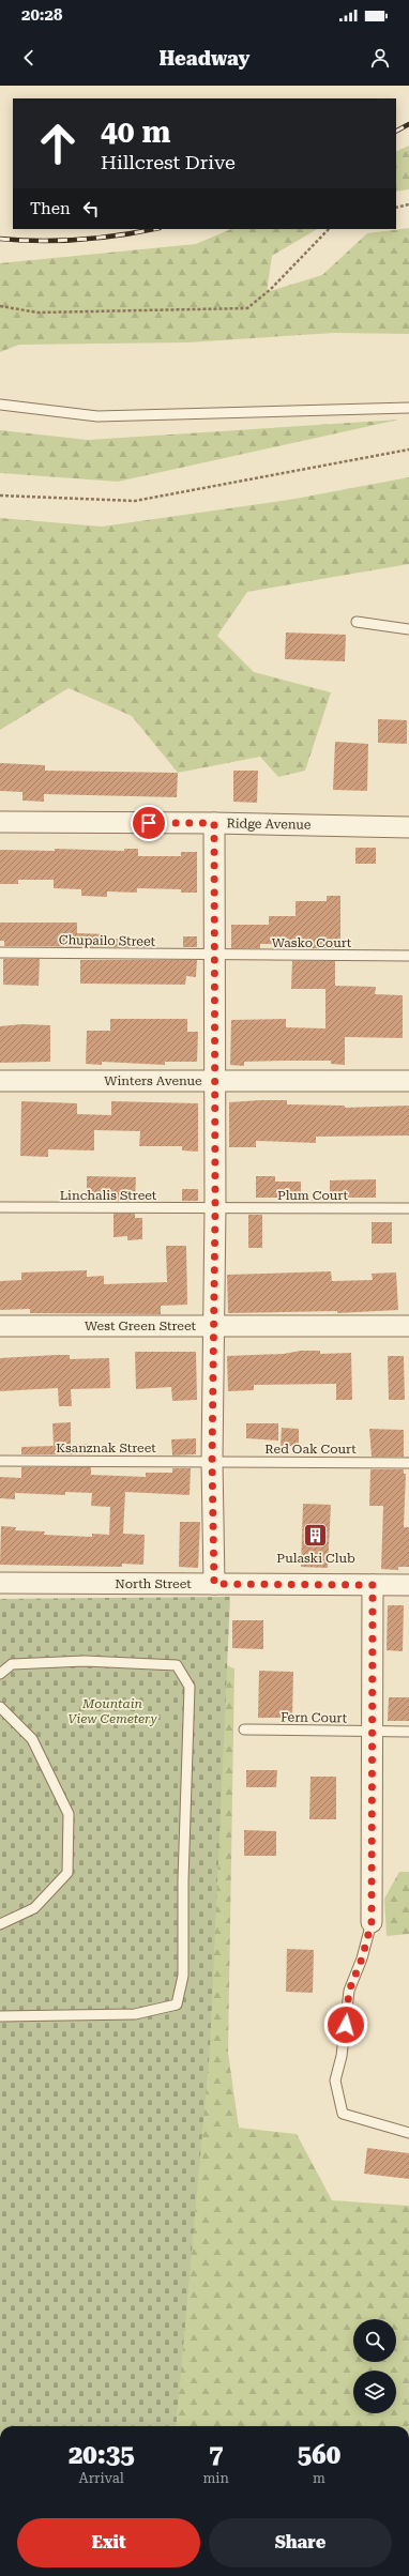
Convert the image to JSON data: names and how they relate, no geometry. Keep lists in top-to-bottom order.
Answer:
{
  "streets": {
    "street": [
      "Ridge Avenue",
      "Winters Avenue",
      "West Green Street",
      "North Street"
    ],
    "lane": [
      "Chupailo Street",
      "Wasko Court",
      "Linchalis Street",
      "Plum Court",
      "Ksanznak Street",
      "Red Oak Court",
      "Fern Court"
    ]
  },
  "crossings": [
    ["Chupailo Street", "Wasko Court"],
    ["Linchalis Street", "Plum Court"],
    ["Ksanznak Street", "Red Oak Court"]
  ],
  "parks": ["Mountain View Cemetery"],
  "places": {
    "building": ["Pulaski Club"]
  },
  "page": {
    "status": "20:28",
    "header": "Headway",
    "turn": ["40 m", "Hillcrest Drive"],
    "then": "Then",
    "eta": [
      "20:35",
      "Arrival",
      "7",
      "min",
      "560",
      "m"
    ],
    "buttons": ["Exit", "Share"]
  }
}
